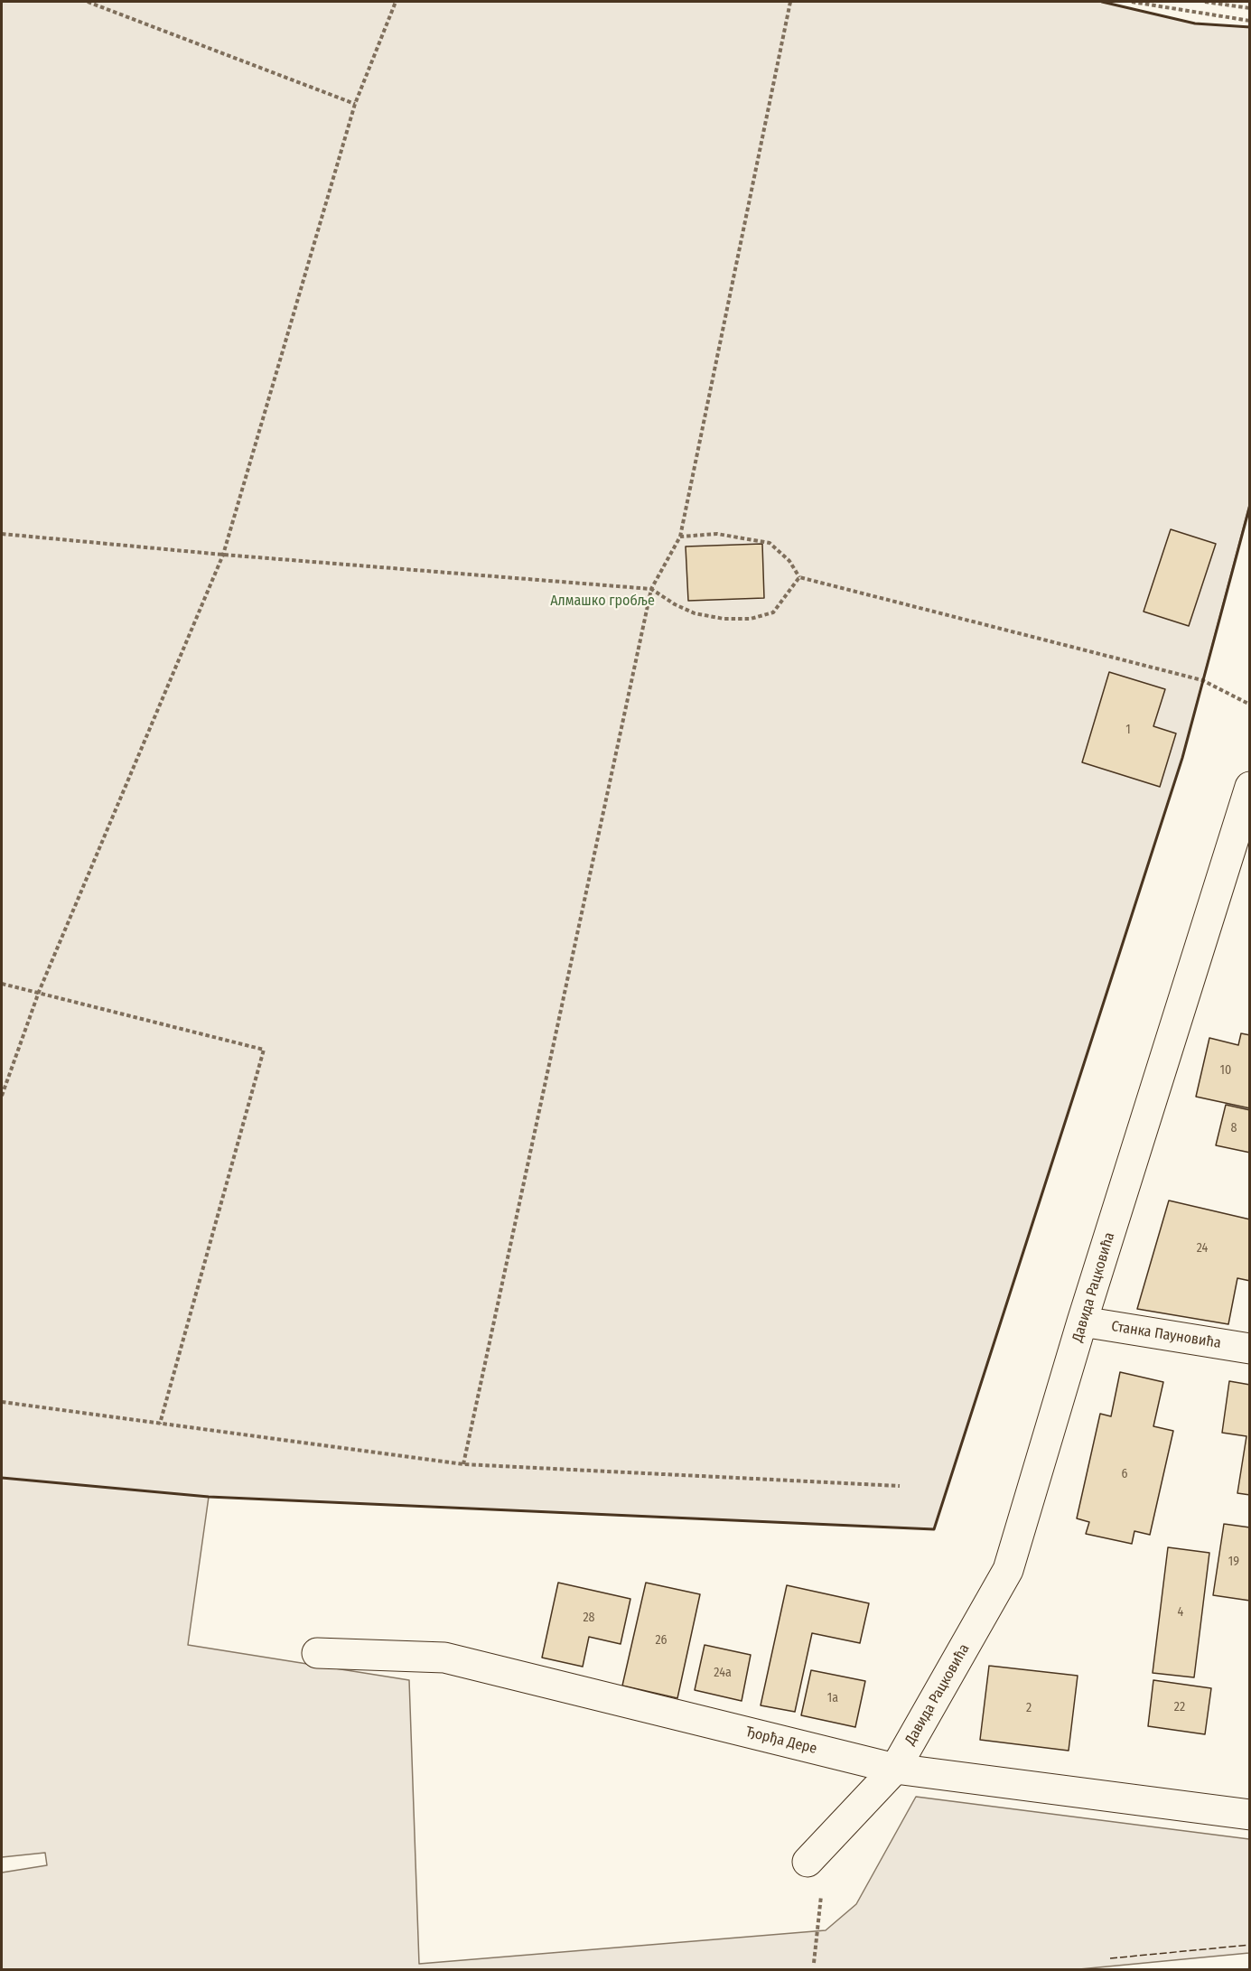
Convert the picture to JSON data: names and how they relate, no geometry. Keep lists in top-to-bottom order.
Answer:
{
  "streets": {
    "street": ["Давида Рацковића", "Станка Пауновића", "Ђорђа Дере"]
  },
  "crossings": [
    ["Давида Рацковића", "Станка Пауновића"],
    ["Давида Рацковића", "Ђорђа Дере"]
  ],
  "parks": ["Алмашко гробље"],
  "house_numbers": [
    "1",
    "10",
    "8",
    "24",
    "6",
    "19",
    "4",
    "28",
    "26",
    "24a",
    "1a",
    "22",
    "2"
  ]
}
